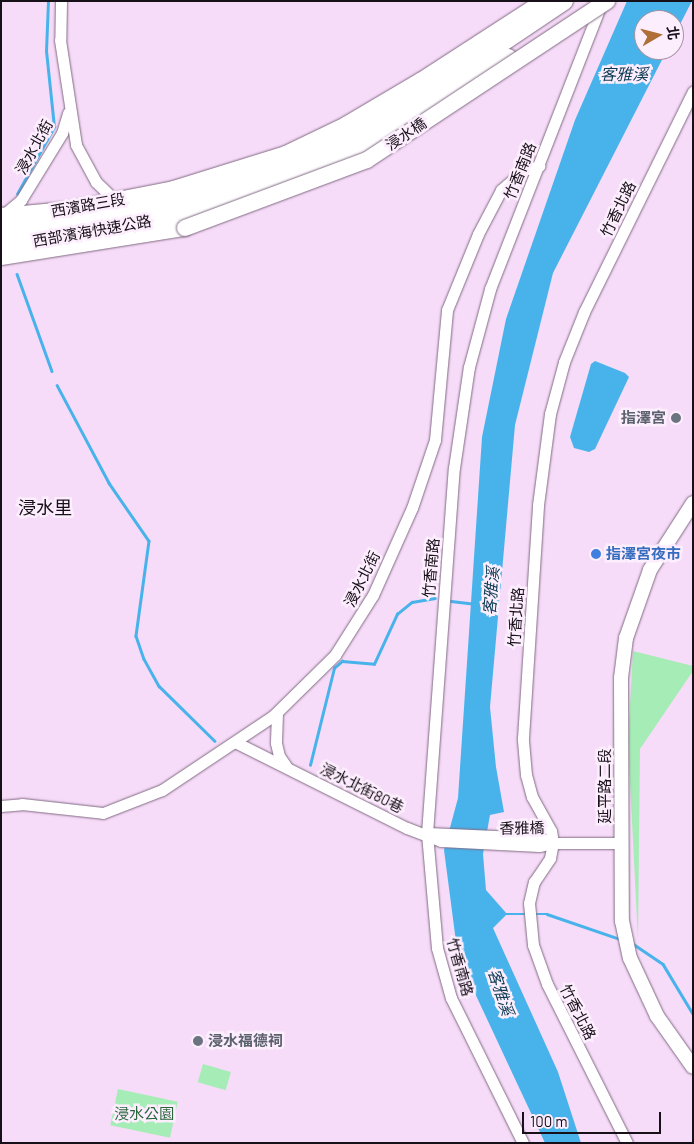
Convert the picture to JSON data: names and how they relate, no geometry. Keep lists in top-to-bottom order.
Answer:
{
  "streets": {
    "highway": ["浸水橋", "西部濱海快速公路"],
    "main road": ["西濱路三段"],
    "street": [
      "浸水北街",
      "竹香南路",
      "竹香北路",
      "延平路二段",
      "浸水北街80巷",
      "香雅橋"
    ]
  },
  "crossings": [
    ["浸水橋", "西濱路三段"],
    ["浸水橋", "西部濱海快速公路"],
    ["浸水北街", "竹香南路"],
    ["浸水北街", "西濱路三段"],
    ["浸水北街", "浸水北街80巷"],
    ["竹香南路", "浸水北街80巷"],
    ["竹香南路", "香雅橋"],
    ["西濱路三段", "西部濱海快速公路"],
    ["竹香北路", "香雅橋"],
    ["浸水北街80巷", "香雅橋"]
  ],
  "districts": ["浸水里"],
  "water": ["客雅溪"],
  "parks": ["浸水公園"],
  "places": ["指澤宮", "指澤宮夜市", "浸水福德祠"],
  "scale_bar": "100 m",
  "north": "right"
}
